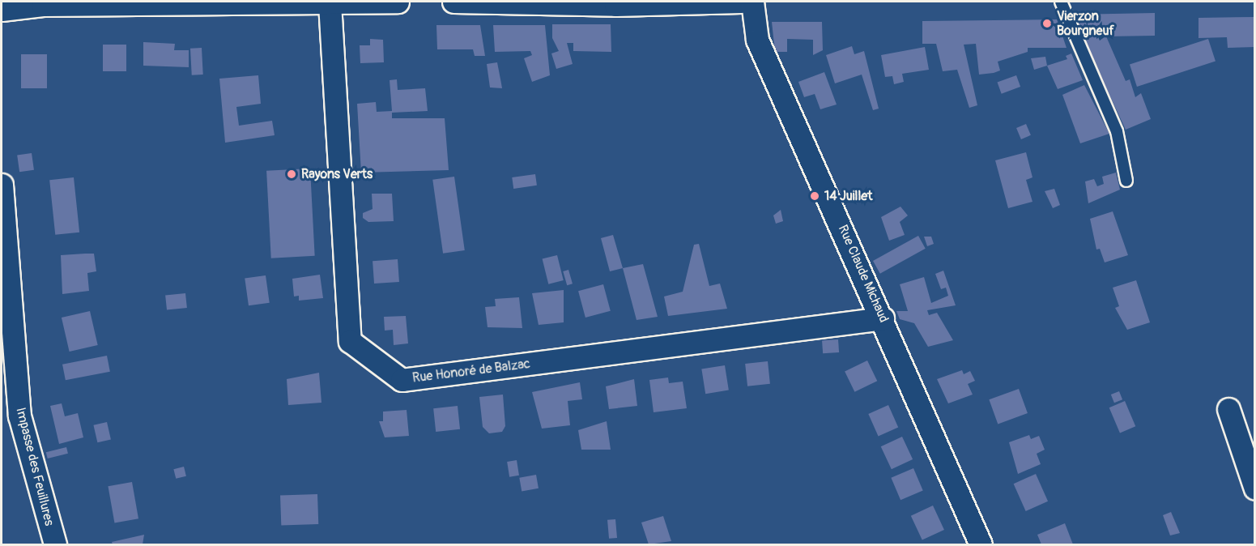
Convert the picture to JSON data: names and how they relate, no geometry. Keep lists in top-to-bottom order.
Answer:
{
  "streets": {
    "street": ["Rue Claude Michaud", "Rue Honoré de Balzac", "Impasse des Feuillures"]
  },
  "crossings": [
    ["Rue Claude Michaud", "Rue Honoré de Balzac"]
  ],
  "places": ["Vierzon Bourgneuf", "Rayons Verts", "14 Juillet"]
}
